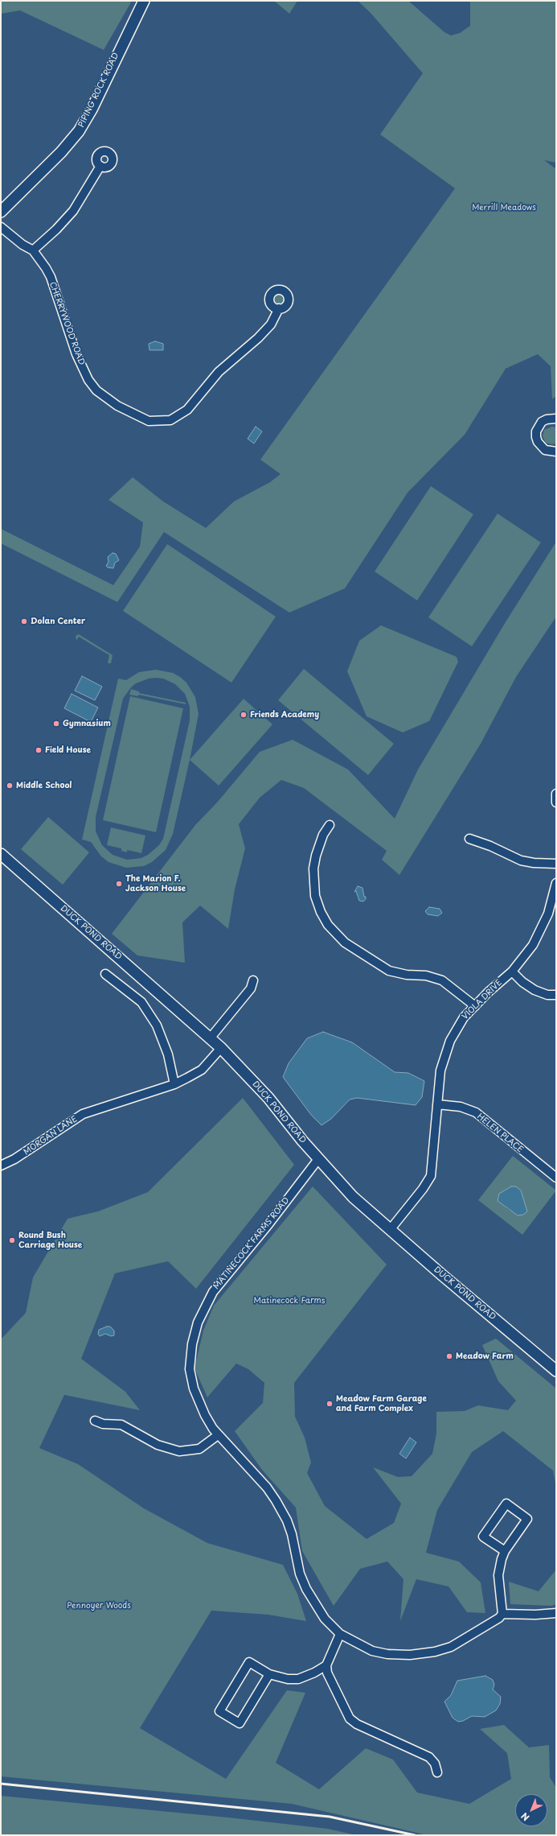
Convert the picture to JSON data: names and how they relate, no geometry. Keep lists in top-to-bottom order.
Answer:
{
  "streets": {
    "street": [
      "PIPING ROCK ROAD",
      "CHERRYWOOD ROAD",
      "DUCK POND ROAD",
      "VIOLA DRIVE",
      "HELEN PLACE",
      "MORGAN LANE",
      "MATINECOCK FARMS ROAD"
    ]
  },
  "crossings": [
    ["DUCK POND ROAD", "VIOLA DRIVE"],
    ["DUCK POND ROAD", "MORGAN LANE"],
    ["DUCK POND ROAD", "MATINECOCK FARMS ROAD"],
    ["VIOLA DRIVE", "HELEN PLACE"]
  ],
  "parks": ["Merrill Meadows", "Matinecock Farms", "Pennoyer Woods"],
  "places": [
    "Dolan Center",
    "Friends Academy",
    "Gymnasium",
    "Field House",
    "Middle School",
    "The Marion F. Jackson House",
    "Round Bush Carriage House",
    "Meadow Farm",
    "Meadow Farm Garage and Farm Complex"
  ],
  "north": "bottom left"
}
